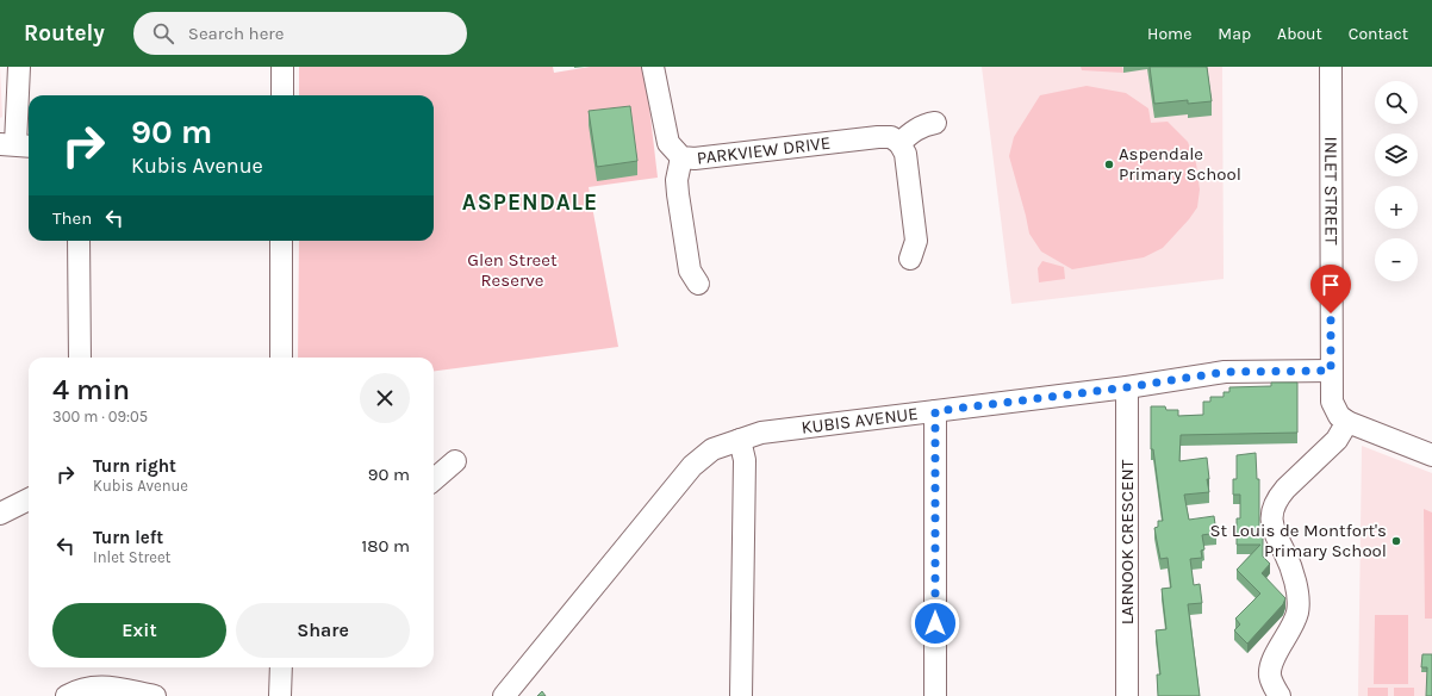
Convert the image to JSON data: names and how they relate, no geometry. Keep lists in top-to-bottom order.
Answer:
{
  "streets": {
    "street": [
      "PARKVIEW DRIVE",
      "INLET STREET",
      "KUBIS AVENUE",
      "LARNOOK CRESCENT"
    ]
  },
  "crossings": [
    ["INLET STREET", "KUBIS AVENUE"],
    ["KUBIS AVENUE", "LARNOOK CRESCENT"]
  ],
  "districts": ["ASPENDALE"],
  "parks": ["Glen Street Reserve"],
  "places": ["Aspendale Primary School", "St Louis de Montfort's Primary School"],
  "page": {
    "header": "Routely",
    "search": "Search here",
    "nav": [
      "Home",
      "Map",
      "About",
      "Contact"
    ],
    "map_buttons": ["+", "−"],
    "turn": ["90 m", "Kubis Avenue"],
    "then": "Then",
    "heading": ["4 min", "300 m · 09:05"],
    "list": [
      {
        "name": "Turn right",
        "note": "Kubis Avenue",
        "value": "90 m"
      },
      {
        "name": "Turn left",
        "note": "Inlet Street",
        "value": "180 m"
      }
    ],
    "buttons": ["Exit", "Share"]
  }
}
